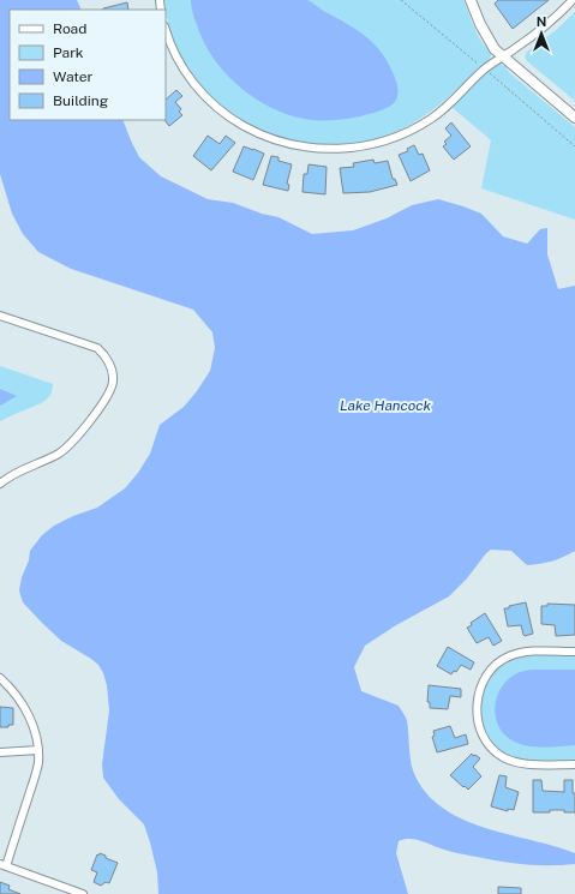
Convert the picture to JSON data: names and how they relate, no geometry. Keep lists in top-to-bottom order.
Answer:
{
  "water": ["Lake Hancock"],
  "legend": [
    "Road",
    "Park",
    "Water",
    "Building"
  ],
  "north": "top"
}
